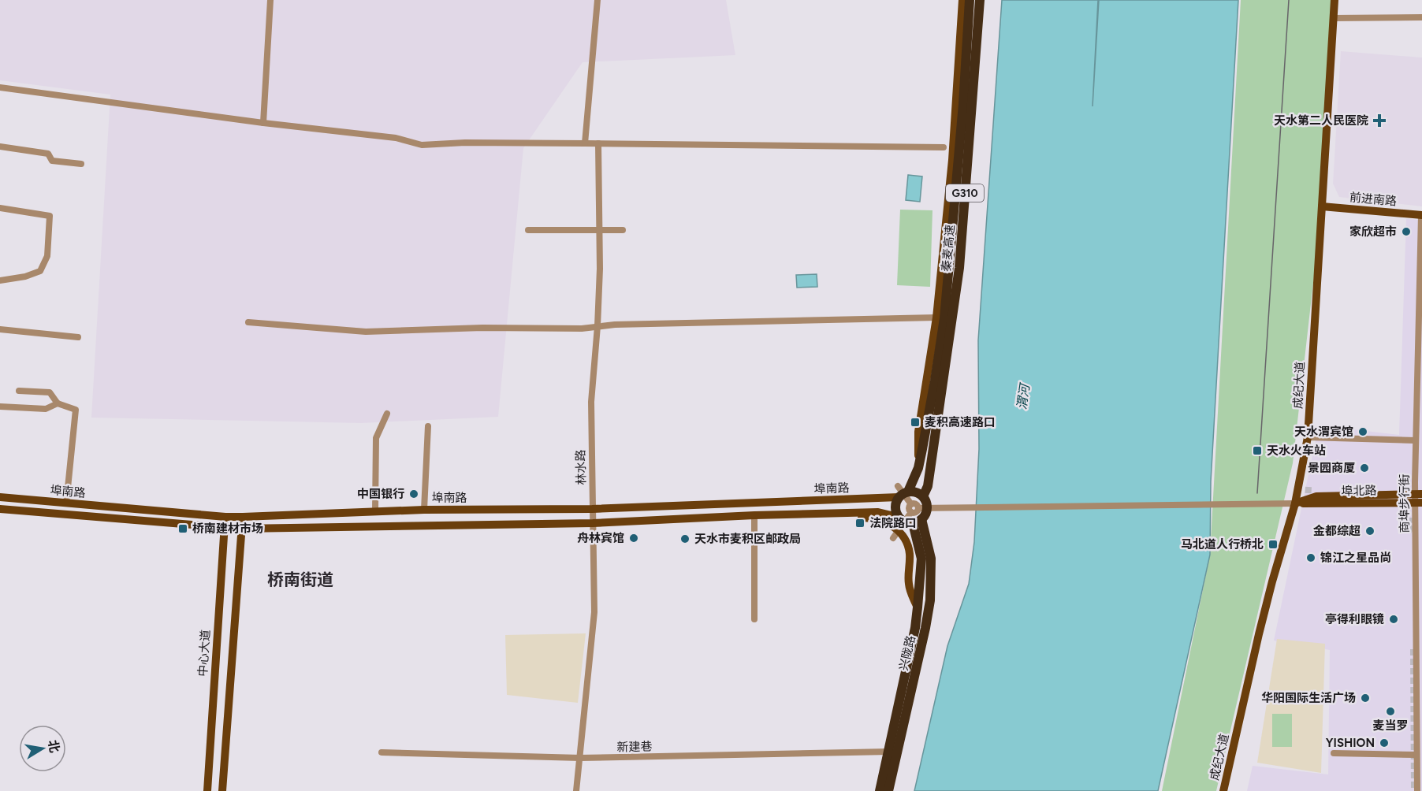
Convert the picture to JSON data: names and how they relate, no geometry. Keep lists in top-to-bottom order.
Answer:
{
  "streets": {
    "highway": ["G310", "秦麦高速", "兴陇路"],
    "main road": [
      "前进南路",
      "成纪大道",
      "埠南路",
      "埠北路",
      "中心大道"
    ],
    "street": ["林水路", "商埠步行街", "新建巷"]
  },
  "crossings": [
    ["前进南路", "成纪大道"],
    ["前进南路", "商埠步行街"],
    ["秦麦高速", "埠南路"],
    ["秦麦高速", "兴陇路"],
    ["成纪大道", "埠北路"],
    ["林水路", "埠南路"],
    ["林水路", "新建巷"],
    ["埠南路", "中心大道"],
    ["埠南路", "兴陇路"],
    ["埠北路", "商埠步行街"],
    ["兴陇路", "新建巷"]
  ],
  "districts": ["桥南街道"],
  "water": ["渭河"],
  "places": {
    "health": ["天水第二人民医院"],
    "other": [
      "家欣超市",
      "天水渭宾馆",
      "景园商厦",
      "中国银行",
      "金都综超",
      "舟林宾馆",
      "天水市麦积区邮政局",
      "锦江之星品尚",
      "亭得利眼镜",
      "华阳国际生活广场",
      "麦当罗",
      "YISHION"
    ],
    "transit": [
      "麦积高速路口",
      "天水火车站",
      "法院路口",
      "桥南建材市场",
      "马北道人行桥北"
    ]
  },
  "north": "right"
}
